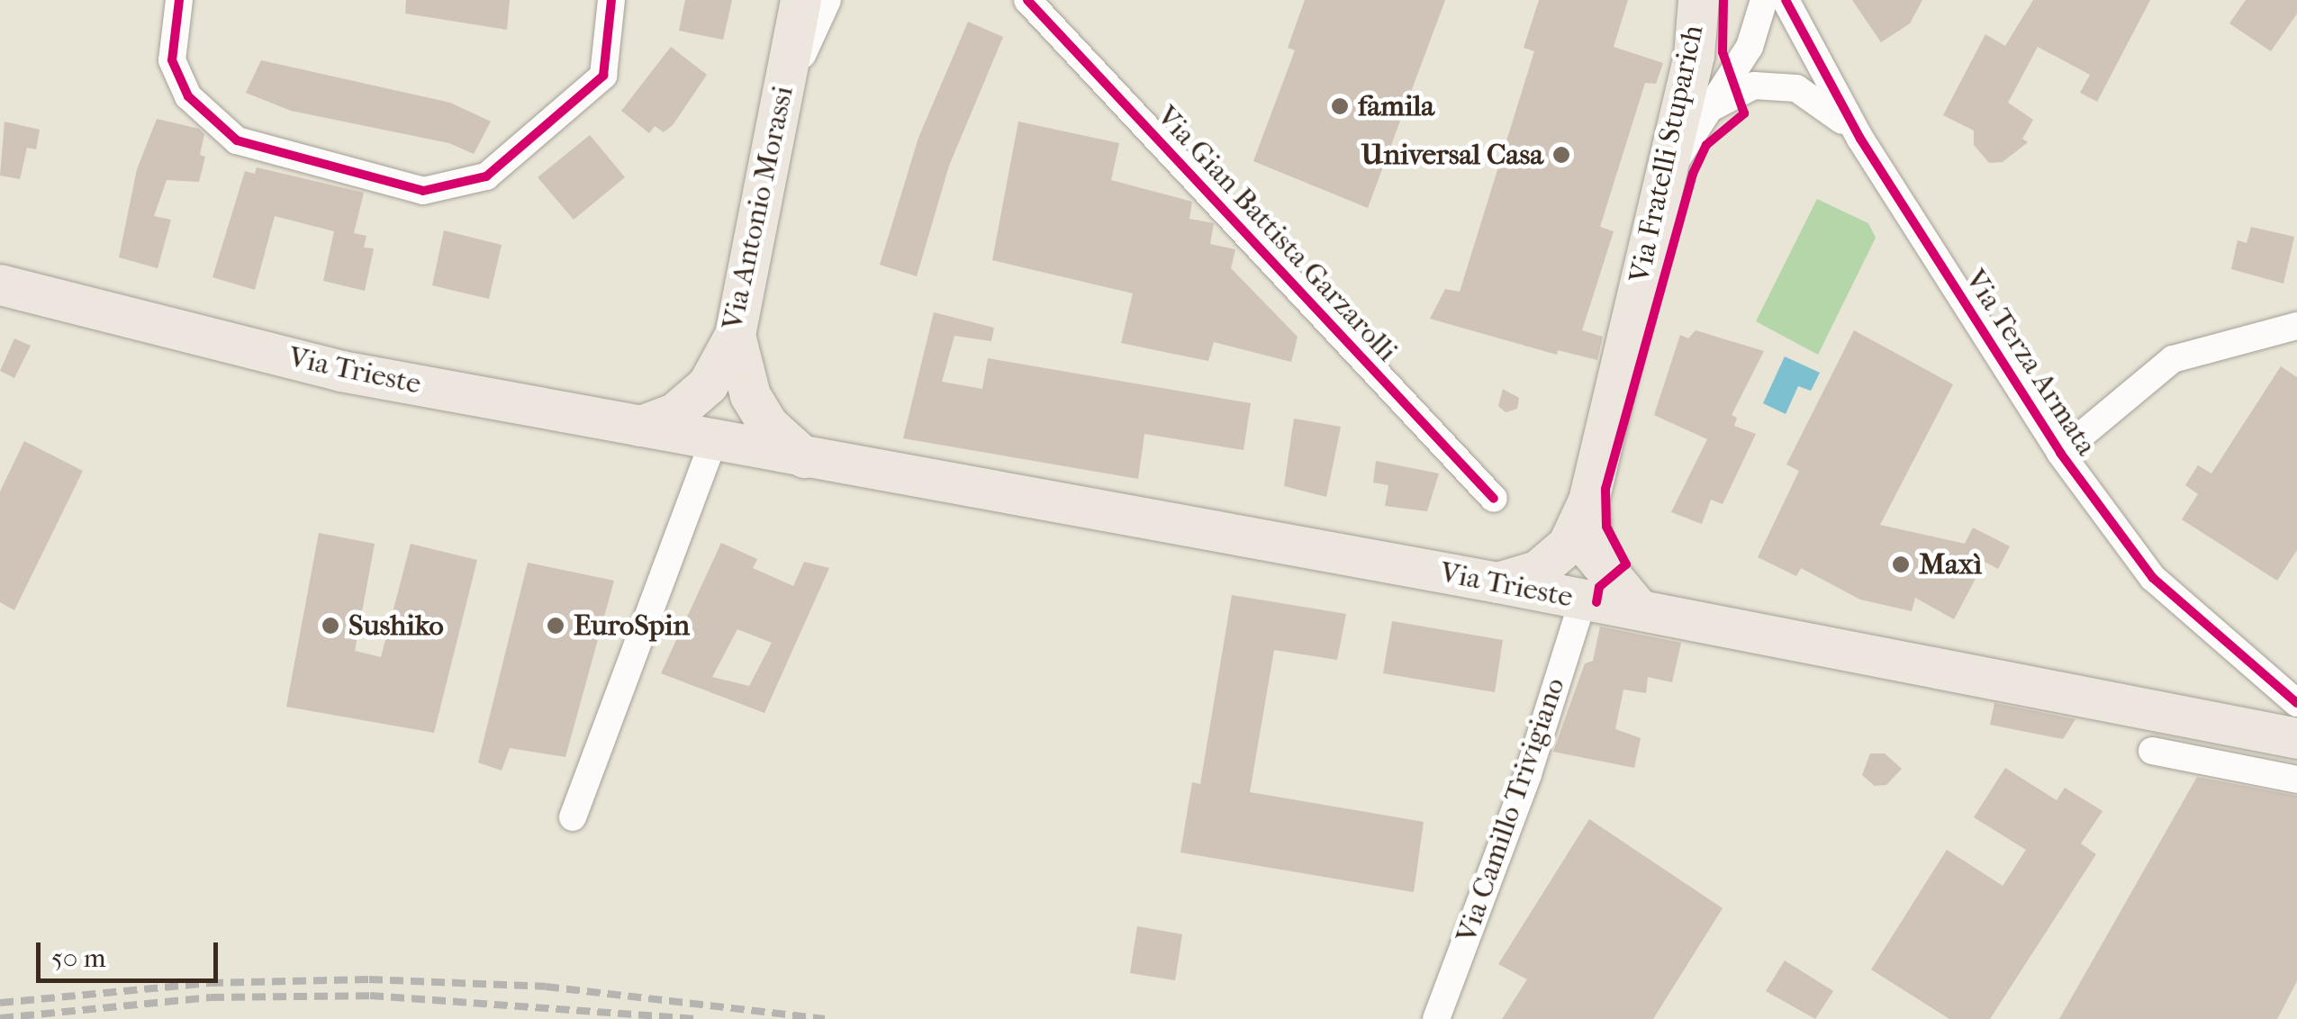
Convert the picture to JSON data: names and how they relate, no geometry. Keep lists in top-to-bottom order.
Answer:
{
  "streets": {
    "main road": ["Via Fratelli Stuparich", "Via Antonio Morassi", "Via Trieste"],
    "street": ["Via Gian Battista Garzarolli", "Via Terza Armata", "Via Camillo Trivigiano"]
  },
  "crossings": [
    ["Via Fratelli Stuparich", "Via Trieste"],
    ["Via Fratelli Stuparich", "Via Camillo Trivigiano"],
    ["Via Antonio Morassi", "Via Trieste"],
    ["Via Trieste", "Via Camillo Trivigiano"]
  ],
  "places": [
    "famila",
    "Universal Casa",
    "Maxì",
    "Sushiko",
    "EuroSpin"
  ],
  "scale_bar": "50 m"
}
